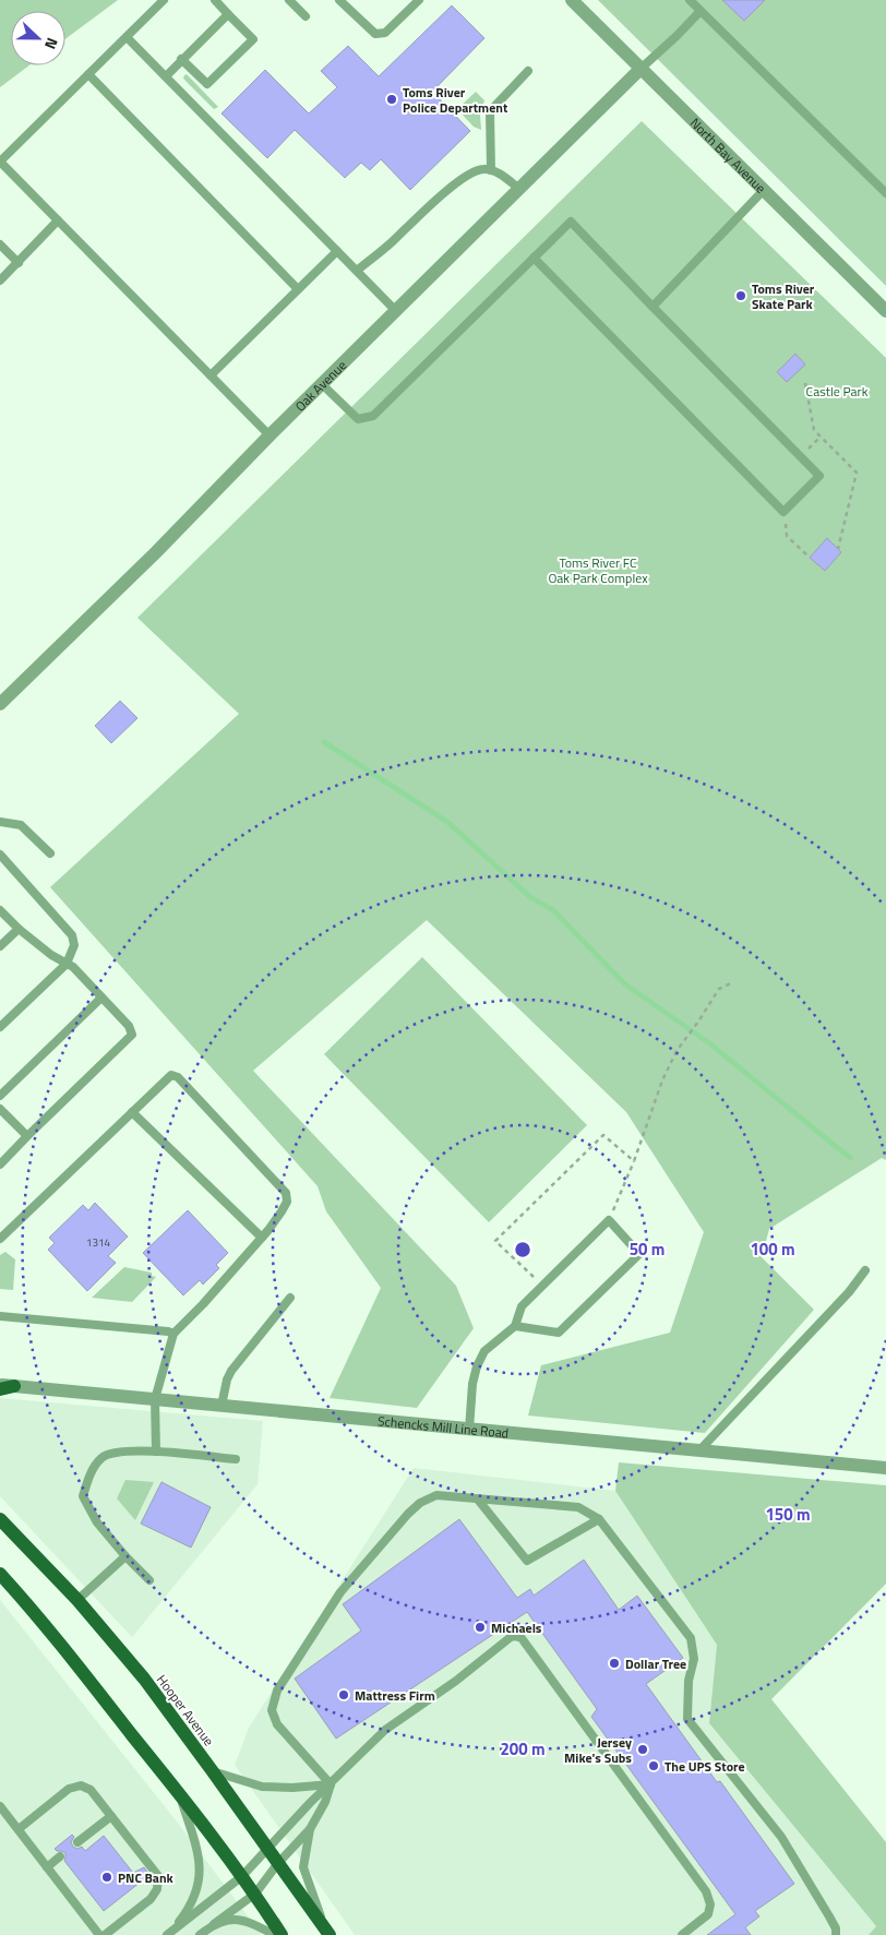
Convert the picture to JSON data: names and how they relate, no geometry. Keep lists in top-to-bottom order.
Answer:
{
  "streets": {
    "main road": ["Hooper Avenue"],
    "street": ["North Bay Avenue", "Oak Avenue", "Schencks Mill Line Road"]
  },
  "crossings": [
    ["North Bay Avenue", "Oak Avenue"]
  ],
  "parks": ["Castle Park", "Toms River FC Oak Park Complex"],
  "places": [
    "Toms River Police Department",
    "Toms River Skate Park",
    "Michaels",
    "Dollar Tree",
    "Mattress Firm",
    "Jersey Mike's Subs",
    "The UPS Store",
    "PNC Bank"
  ],
  "house_numbers": ["1314"],
  "north": "right",
  "rings": [
    "50 m",
    "100 m",
    "150 m",
    "200 m"
  ]
}
